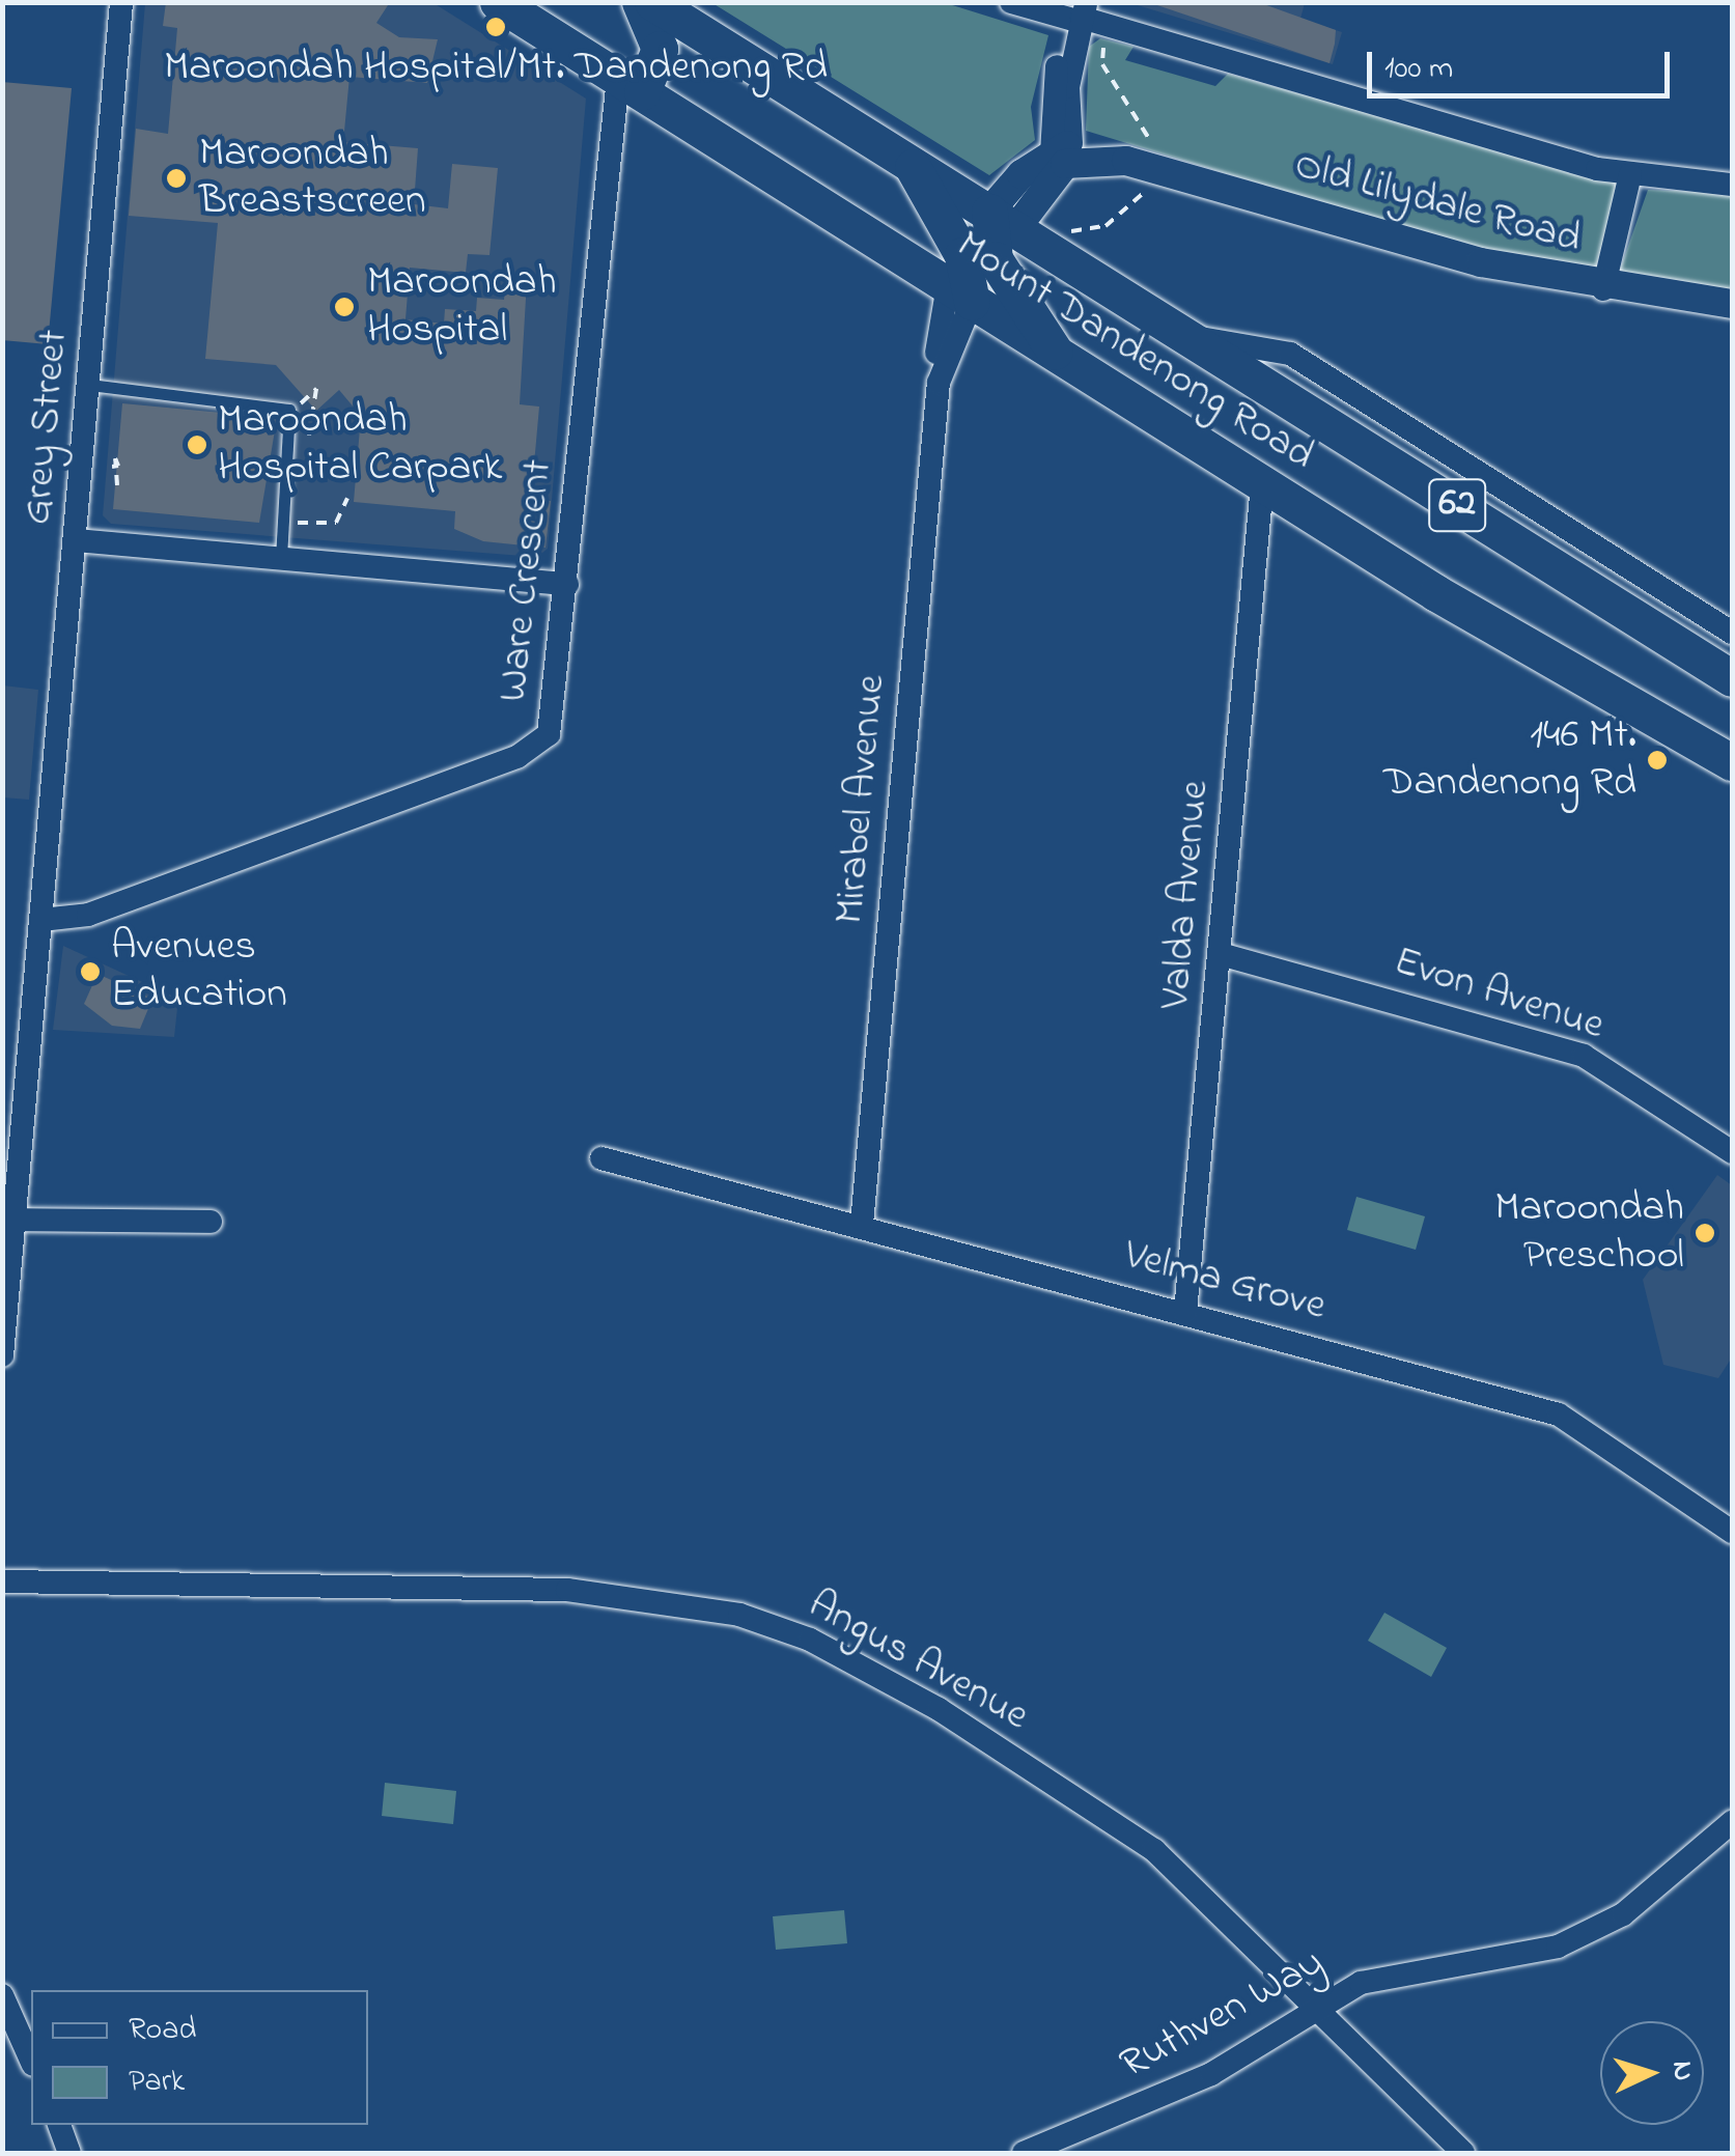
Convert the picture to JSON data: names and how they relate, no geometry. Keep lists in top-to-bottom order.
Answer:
{
  "streets": {
    "main road": ["Mount Dandenong Road", "62"],
    "street": [
      "Old Lilydale Road",
      "Grey Street",
      "Ware Crescent",
      "Mirabel Avenue",
      "Valda Avenue",
      "Evon Avenue",
      "Velma Grove",
      "Angus Avenue",
      "Ruthven Way"
    ]
  },
  "crossings": [
    ["Mount Dandenong Road", "Ware Crescent"],
    ["Mount Dandenong Road", "Mirabel Avenue"],
    ["Mount Dandenong Road", "Valda Avenue"],
    ["Grey Street", "Ware Crescent"],
    ["Mirabel Avenue", "Velma Grove"],
    ["Valda Avenue", "Evon Avenue"],
    ["Valda Avenue", "Velma Grove"],
    ["Angus Avenue", "Ruthven Way"]
  ],
  "places": [
    "Maroondah Hospital/Mt. Dandenong Rd",
    "Maroondah Breastscreen",
    "Maroondah Hospital",
    "Maroondah Hospital Carpark",
    "146 Mt. Dandenong Rd",
    "Avenues Education",
    "Maroondah Preschool"
  ],
  "legend": ["Road", "Park"],
  "scale_bar": "100 m",
  "north": "right"
}
